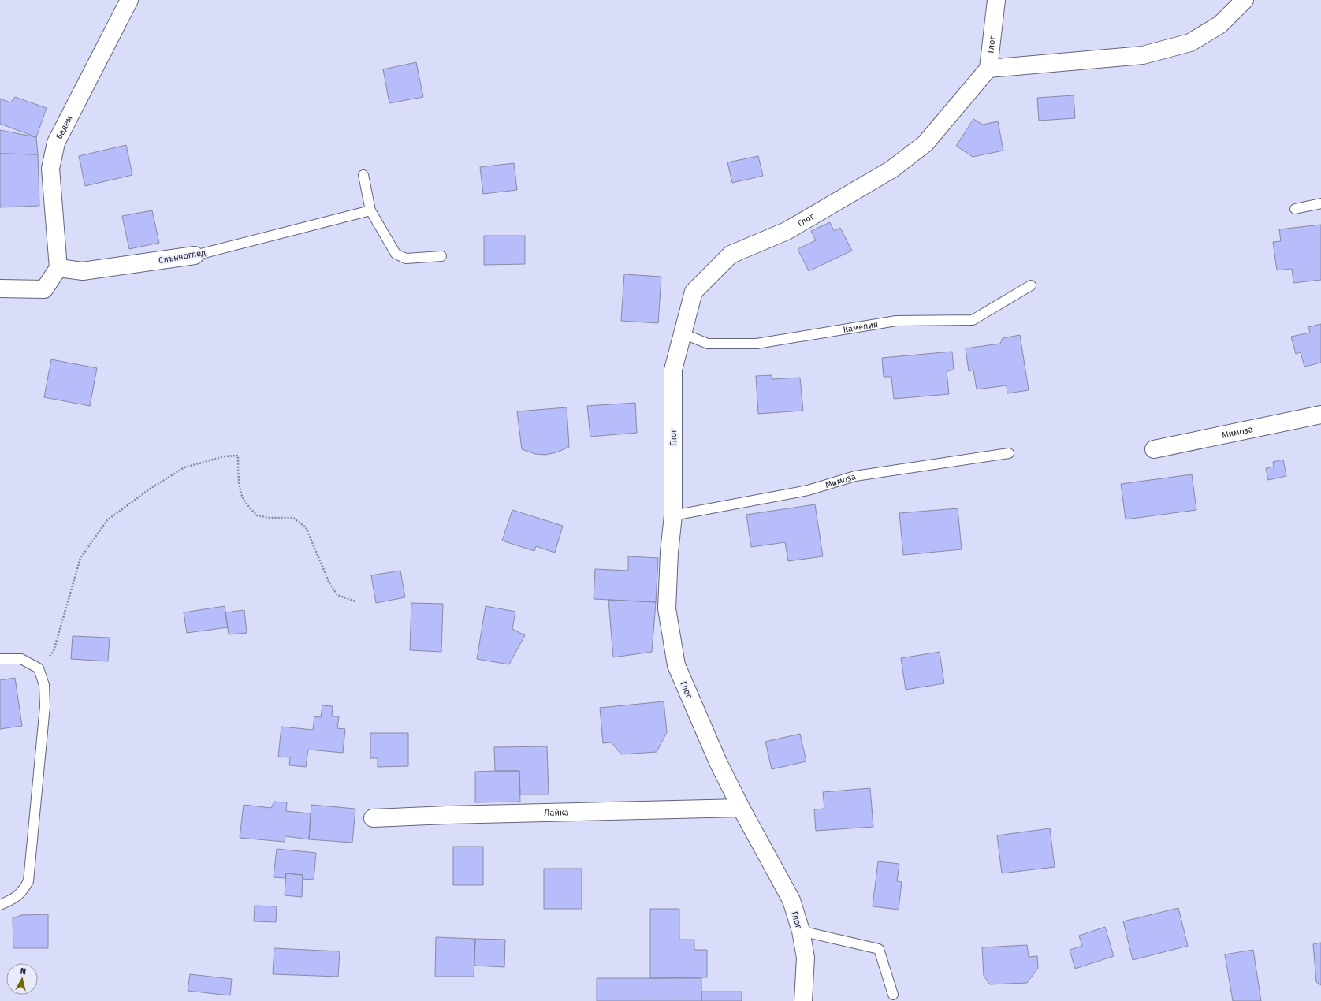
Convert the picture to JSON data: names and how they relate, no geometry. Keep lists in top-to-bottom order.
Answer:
{
  "streets": {
    "street": [
      "Глог",
      "Бадем",
      "Слънчоглед",
      "Мимоза",
      "Лайка"
    ],
    "lane": ["Камелия"]
  },
  "crossings": [
    ["Глог", "Камелия"],
    ["Глог", "Мимоза"],
    ["Глог", "Лайка"],
    ["Бадем", "Слънчоглед"]
  ],
  "north": "top"
}
